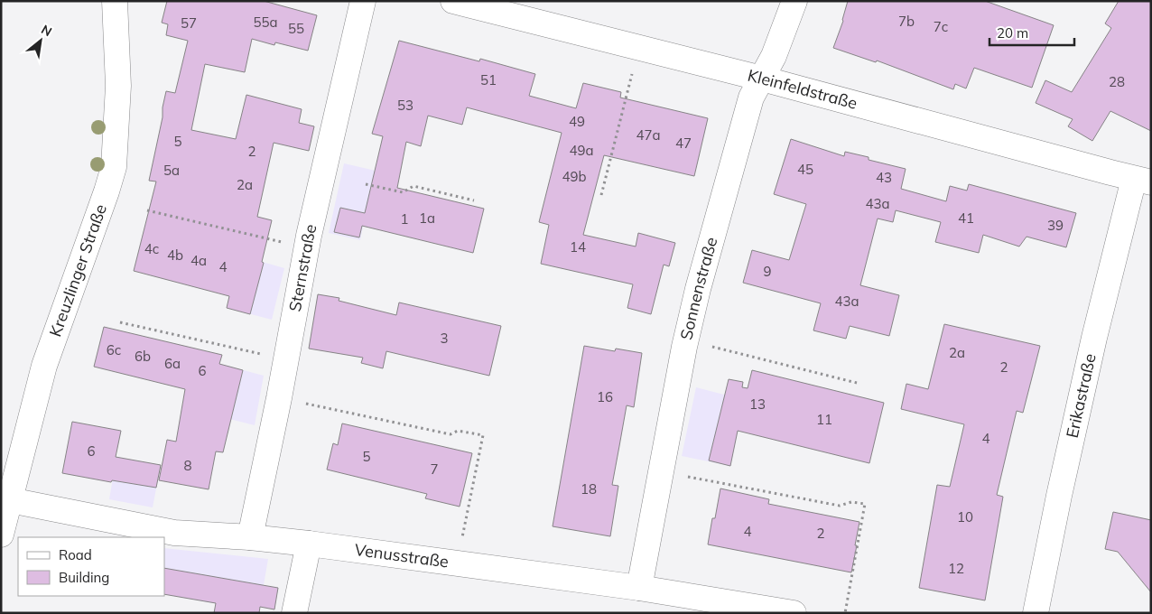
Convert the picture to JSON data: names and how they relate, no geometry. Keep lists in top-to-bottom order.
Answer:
{
  "streets": {
    "street": [
      "Kleinfeldstraße",
      "Sternstraße",
      "Kreuzlinger Straße",
      "Sonnenstraße",
      "Erikastraße",
      "Venusstraße"
    ]
  },
  "crossings": [
    ["Kleinfeldstraße", "Sonnenstraße"],
    ["Kleinfeldstraße", "Erikastraße"],
    ["Sternstraße", "Venusstraße"],
    ["Kreuzlinger Straße", "Venusstraße"],
    ["Sonnenstraße", "Venusstraße"]
  ],
  "house_numbers": [
    "7b",
    "55a",
    "57",
    "7c",
    "55",
    "51",
    "28",
    "53",
    "49",
    "47a",
    "5",
    "47",
    "49a",
    "2",
    "45",
    "5a",
    "49b",
    "43",
    "2a",
    "43a",
    "1a",
    "41",
    "1",
    "39",
    "14",
    "4c",
    "4b",
    "4a",
    "4",
    "9",
    "43a",
    "3",
    "6c",
    "2a",
    "6b",
    "6a",
    "2",
    "6",
    "16",
    "13",
    "11",
    "4",
    "6",
    "5",
    "8",
    "7",
    "18",
    "10",
    "4",
    "2",
    "12"
  ],
  "legend": ["Road", "Building"],
  "scale_bar": "20 m",
  "north": "top right"
}
